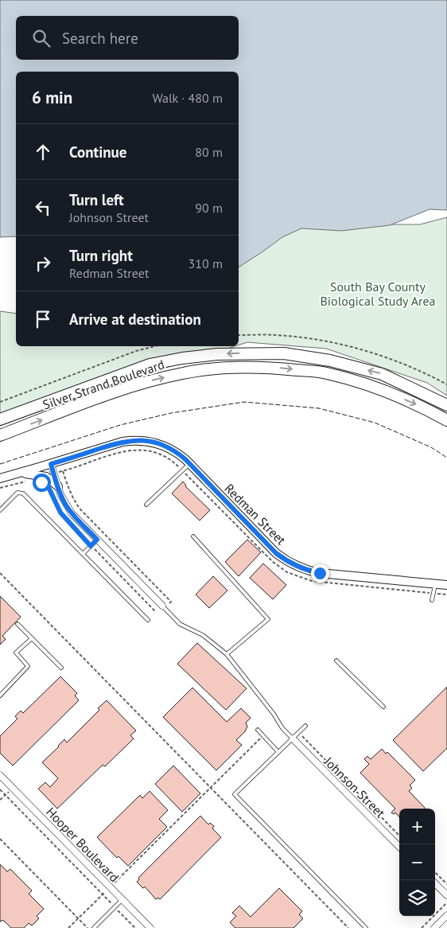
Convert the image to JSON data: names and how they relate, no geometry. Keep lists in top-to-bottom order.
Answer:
{
  "streets": {
    "highway": ["Silver Strand Boulevard"],
    "street": ["Redman Street", "Johnson Street", "Hooper Boulevard"]
  },
  "parks": ["South Bay County Biological Study Area"],
  "page": {
    "search": "Search here",
    "heading": ["6 min", "Walk · 480 m"],
    "list": [
      ["Continue", "80 m"],
      ["Turn left", "Johnson Street", "90 m"],
      ["Turn right", "Redman Street", "310 m"],
      "Arrive at destination"
    ],
    "map_buttons": ["+", "−"]
  }
}
